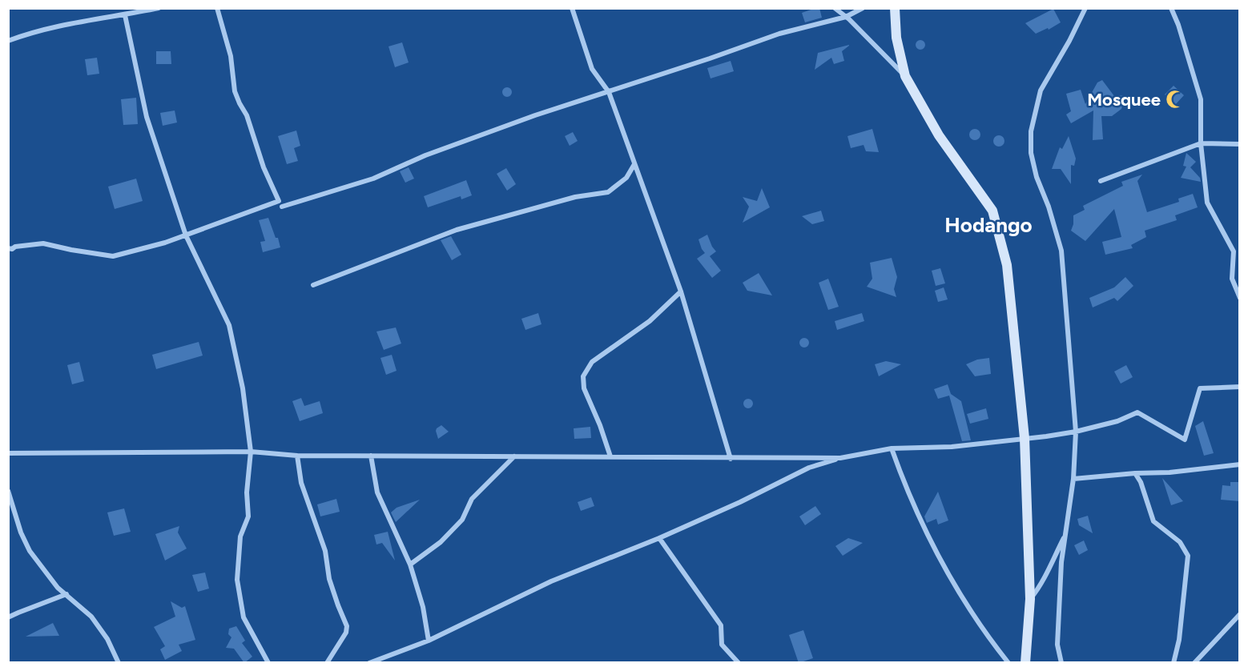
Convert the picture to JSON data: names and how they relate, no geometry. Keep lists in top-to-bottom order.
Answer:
{
  "districts": ["Hodango"],
  "places": {
    "mosque": ["Mosquee"]
  }
}
